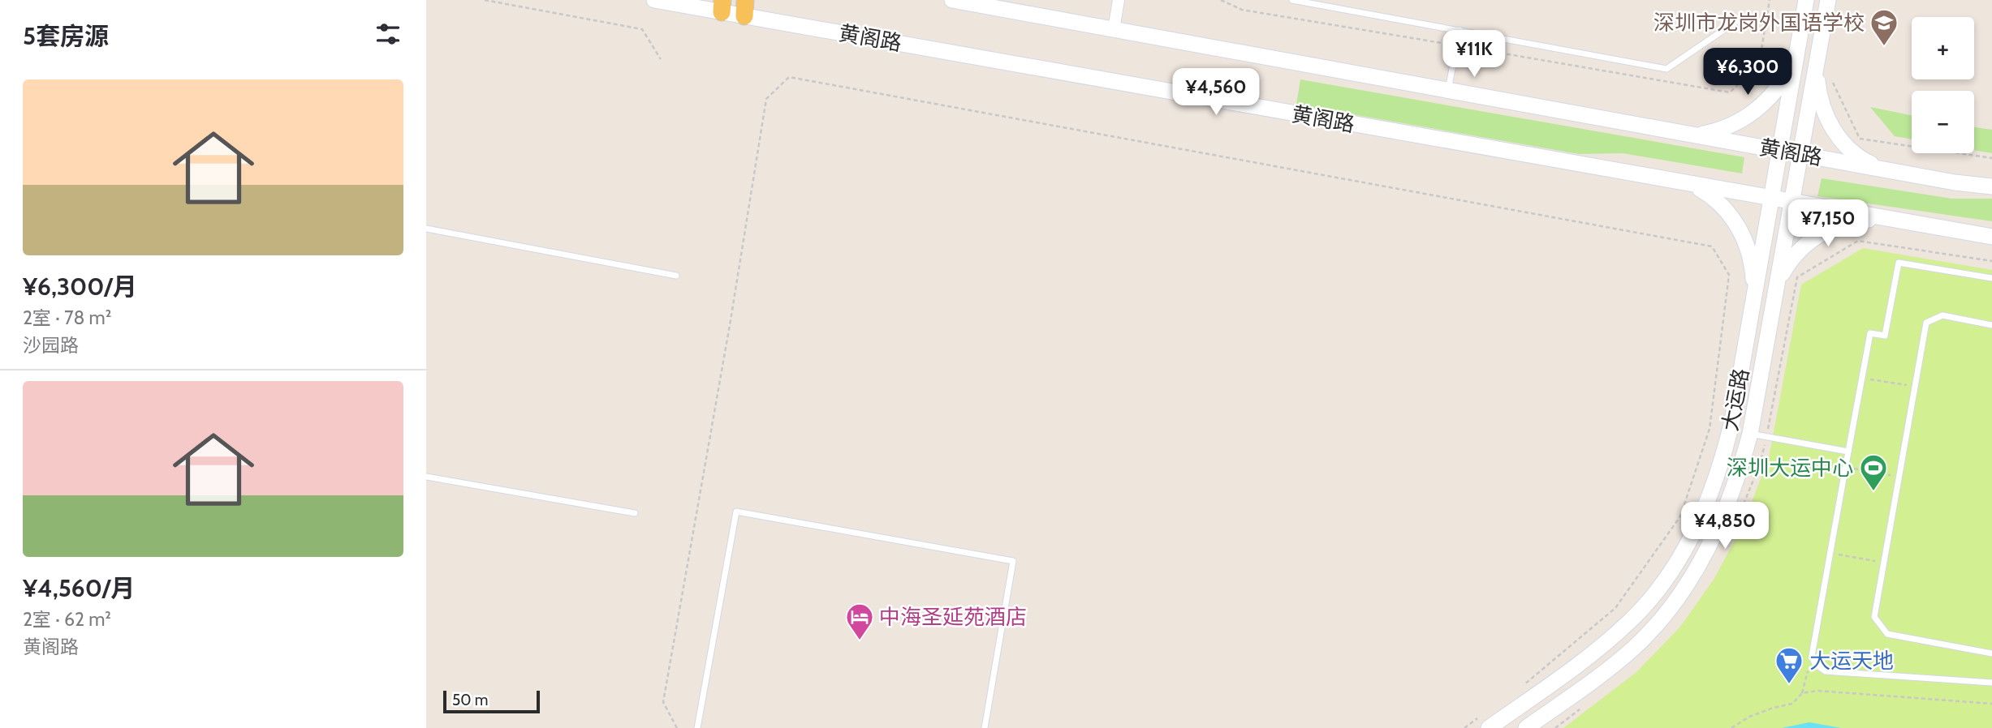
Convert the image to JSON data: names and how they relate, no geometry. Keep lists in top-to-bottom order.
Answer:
{
  "streets": {
    "main road": ["黄阁路", "大运路"]
  },
  "crossings": [
    ["黄阁路", "大运路"]
  ],
  "places": {
    "school or university": ["深圳市龙岗外国语学校"],
    "sports": ["深圳大运中心"],
    "hotel": ["中海圣延苑酒店"],
    "supermarket": ["大运天地"]
  },
  "scale_bar": "50 m",
  "page": {
    "heading": "5套房源",
    "map_buttons": ["+", "−"],
    "price": [
      "¥11K",
      "¥6,300",
      "¥4,560",
      "¥7,150",
      "¥4,850"
    ],
    "list": [
      {
        "name": "¥6,300/月",
        "note": "2室 · 78 m² · 沙园路"
      },
      {
        "name": "¥4,560/月",
        "note": "2室 · 62 m² · 黄阁路"
      }
    ],
    "scale": "50 m"
  }
}
